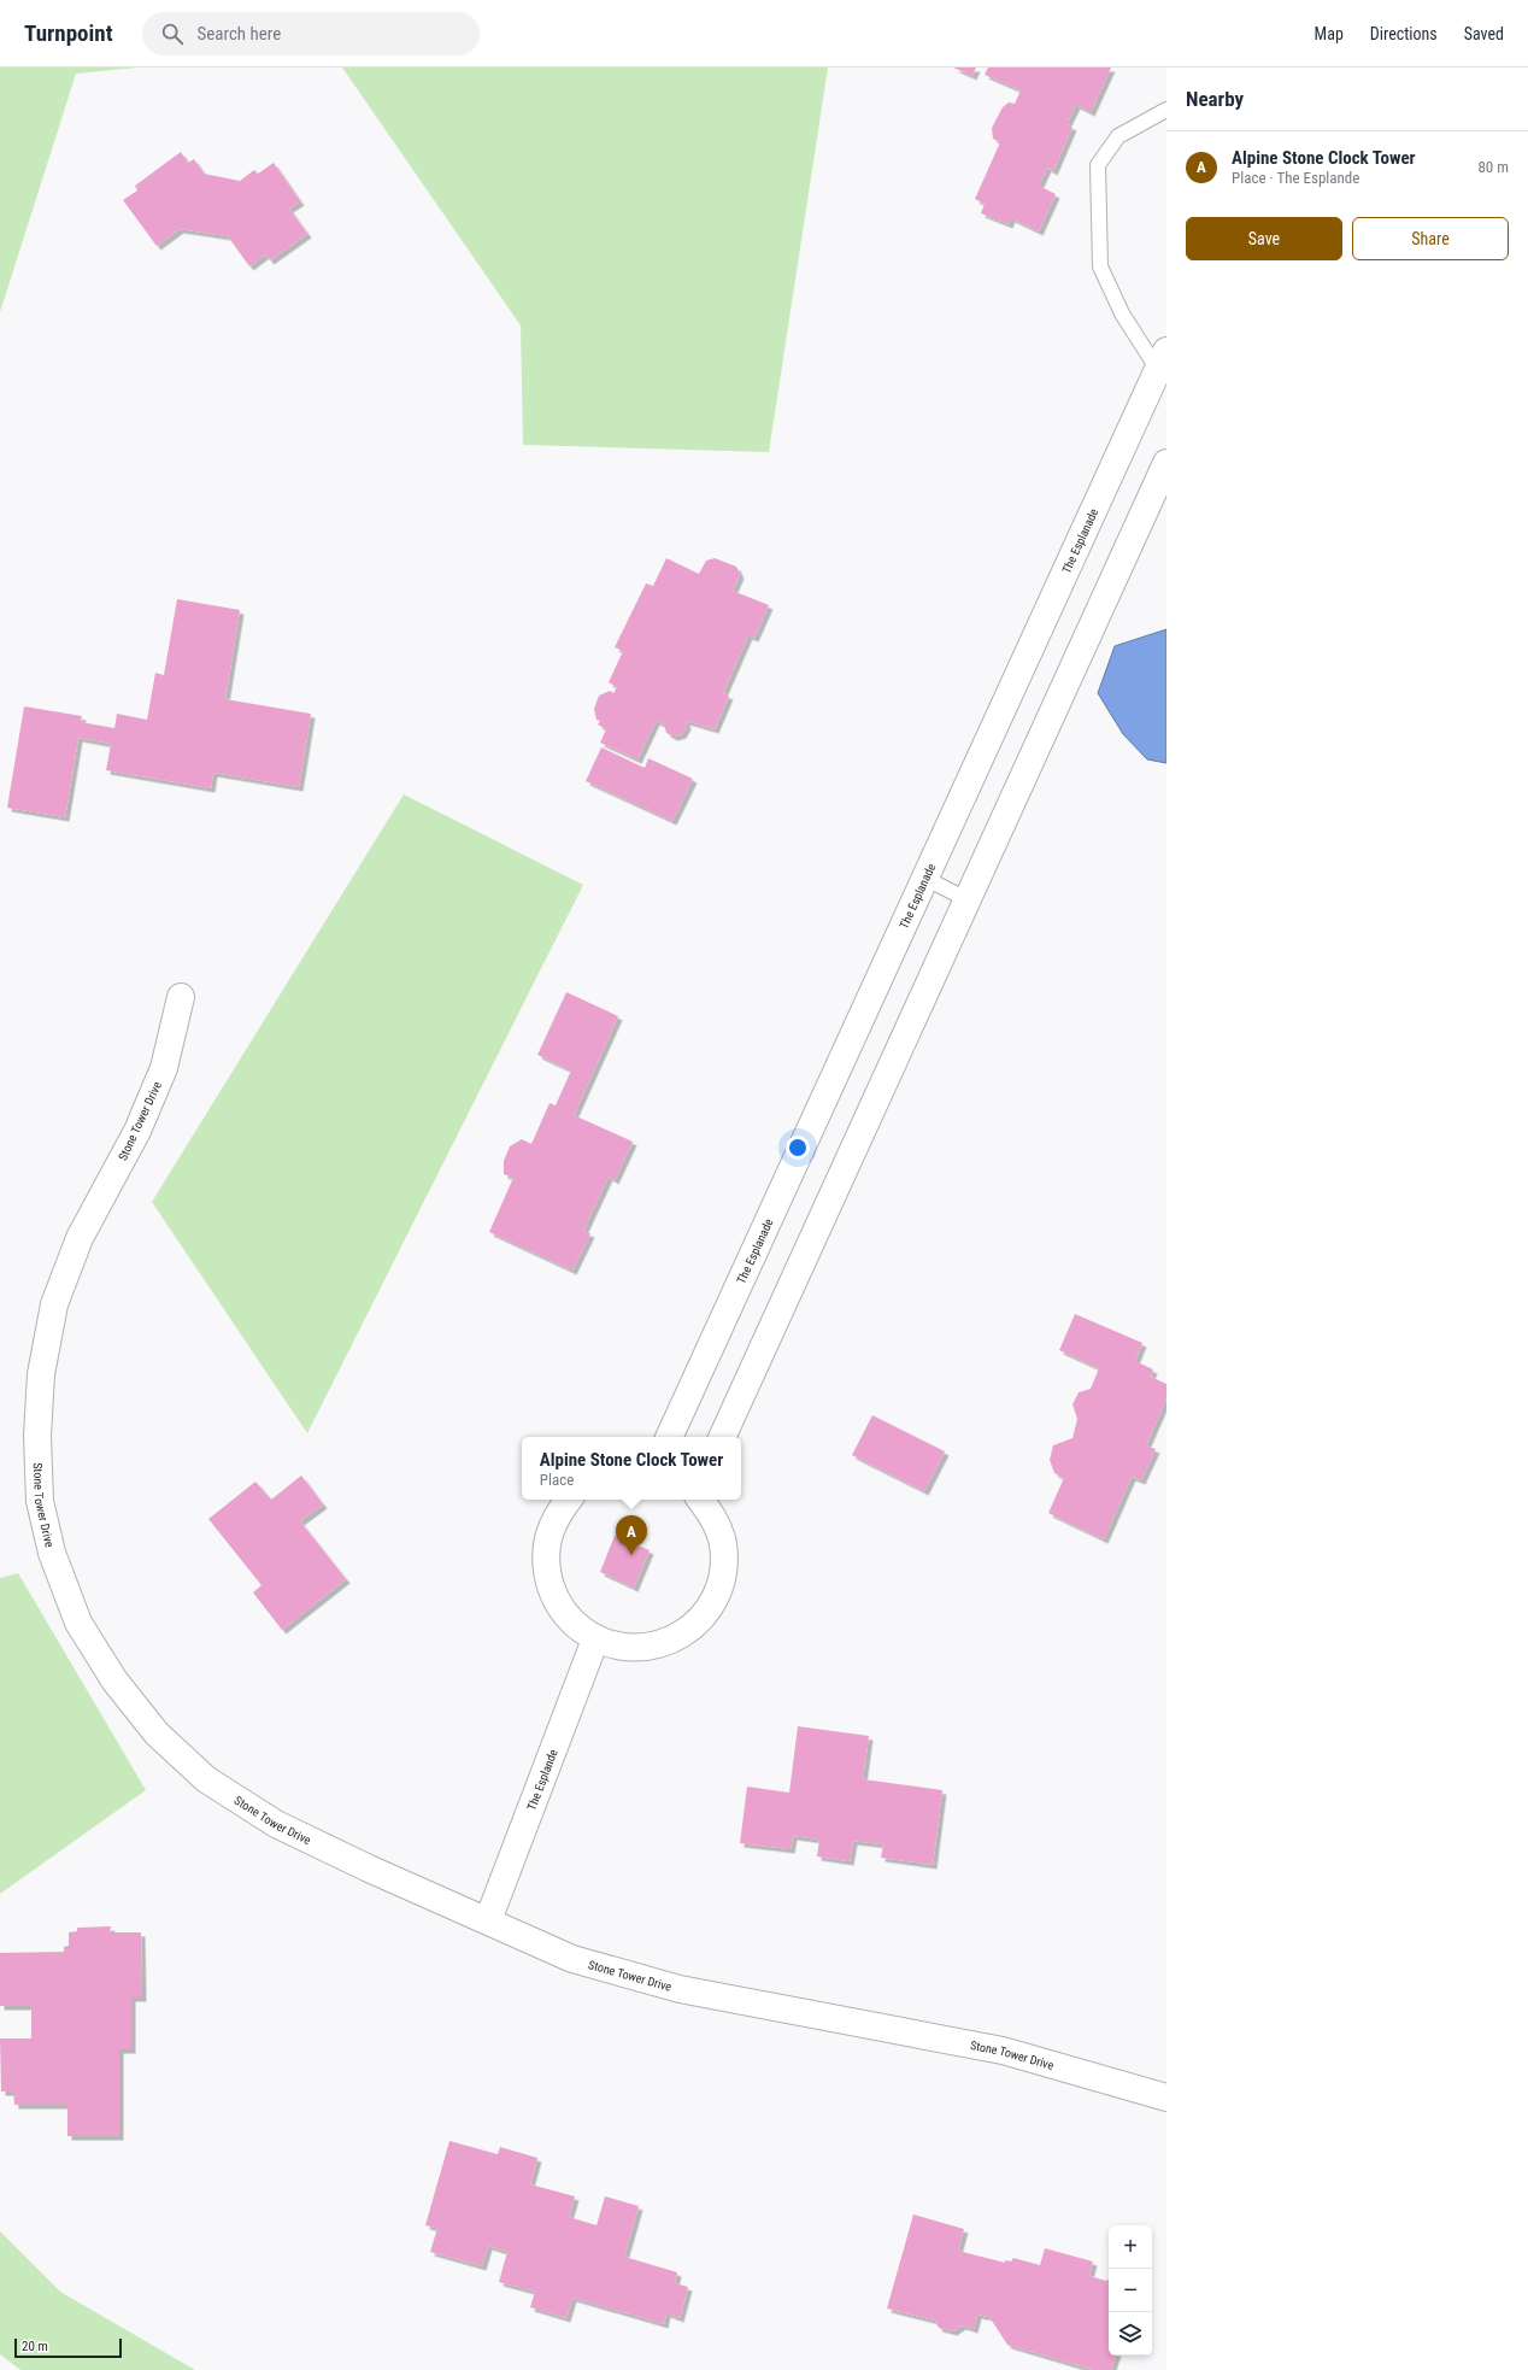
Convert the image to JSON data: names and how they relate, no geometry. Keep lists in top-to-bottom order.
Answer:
{
  "streets": {
    "street": ["The Esplanade", "Stone Tower Drive", "The Esplande"]
  },
  "crossings": [
    ["Stone Tower Drive", "The Esplande"]
  ],
  "scale_bar": "20 m",
  "page": {
    "header": "Turnpoint",
    "search": "Search here",
    "nav": ["Map", "Directions", "Saved"],
    "heading": "Nearby",
    "list": [
      {
        "mark": "A",
        "name": "Alpine Stone Clock Tower",
        "note": "Place · The Esplande",
        "value": "80 m"
      }
    ],
    "buttons": ["Save", "Share"],
    "popup": ["Alpine Stone Clock Tower", "Place"],
    "pins": "A",
    "map_buttons": ["+", "−"],
    "scale": "20 m"
  }
}
